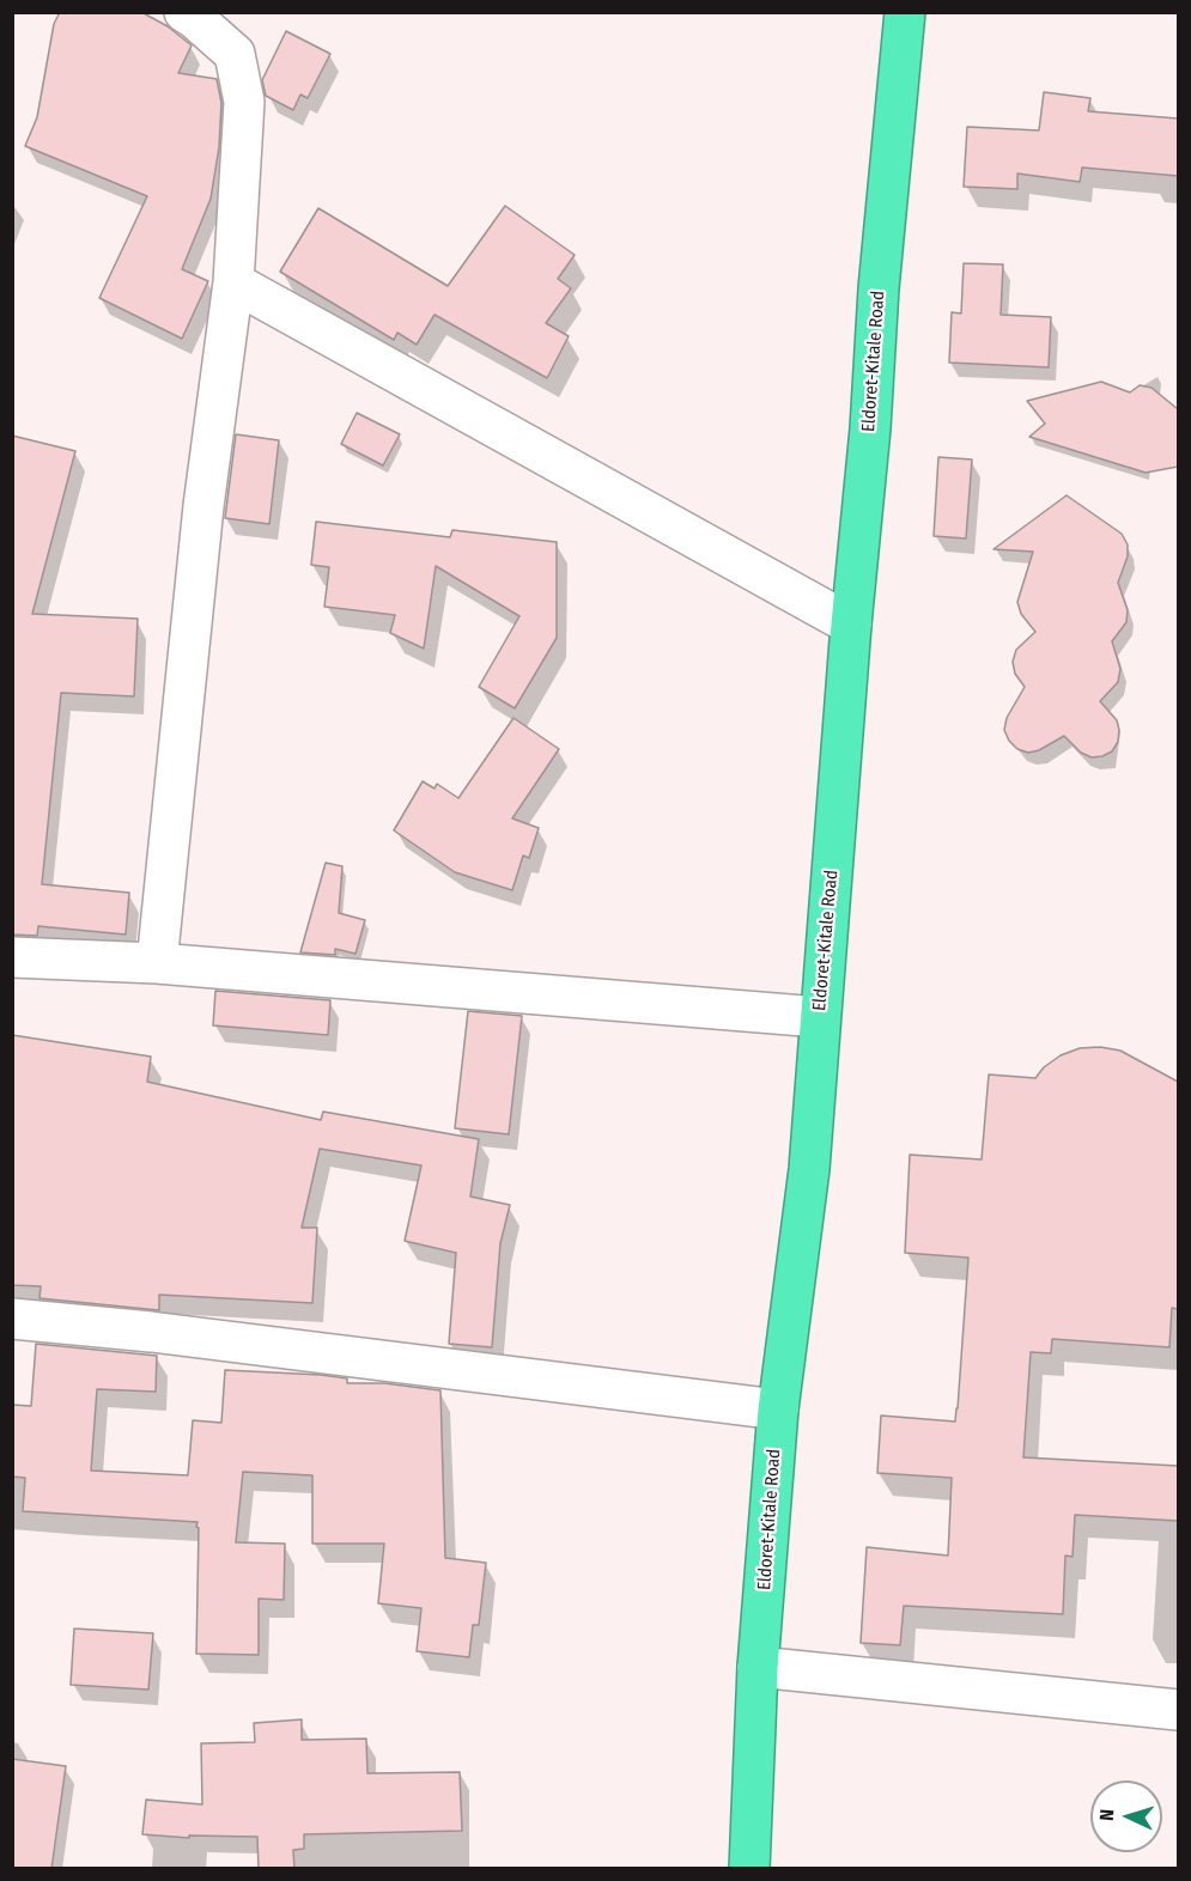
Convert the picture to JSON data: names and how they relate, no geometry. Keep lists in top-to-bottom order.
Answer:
{
  "streets": {
    "highway": ["Eldoret-Kitale Road"]
  },
  "north": "left"
}
